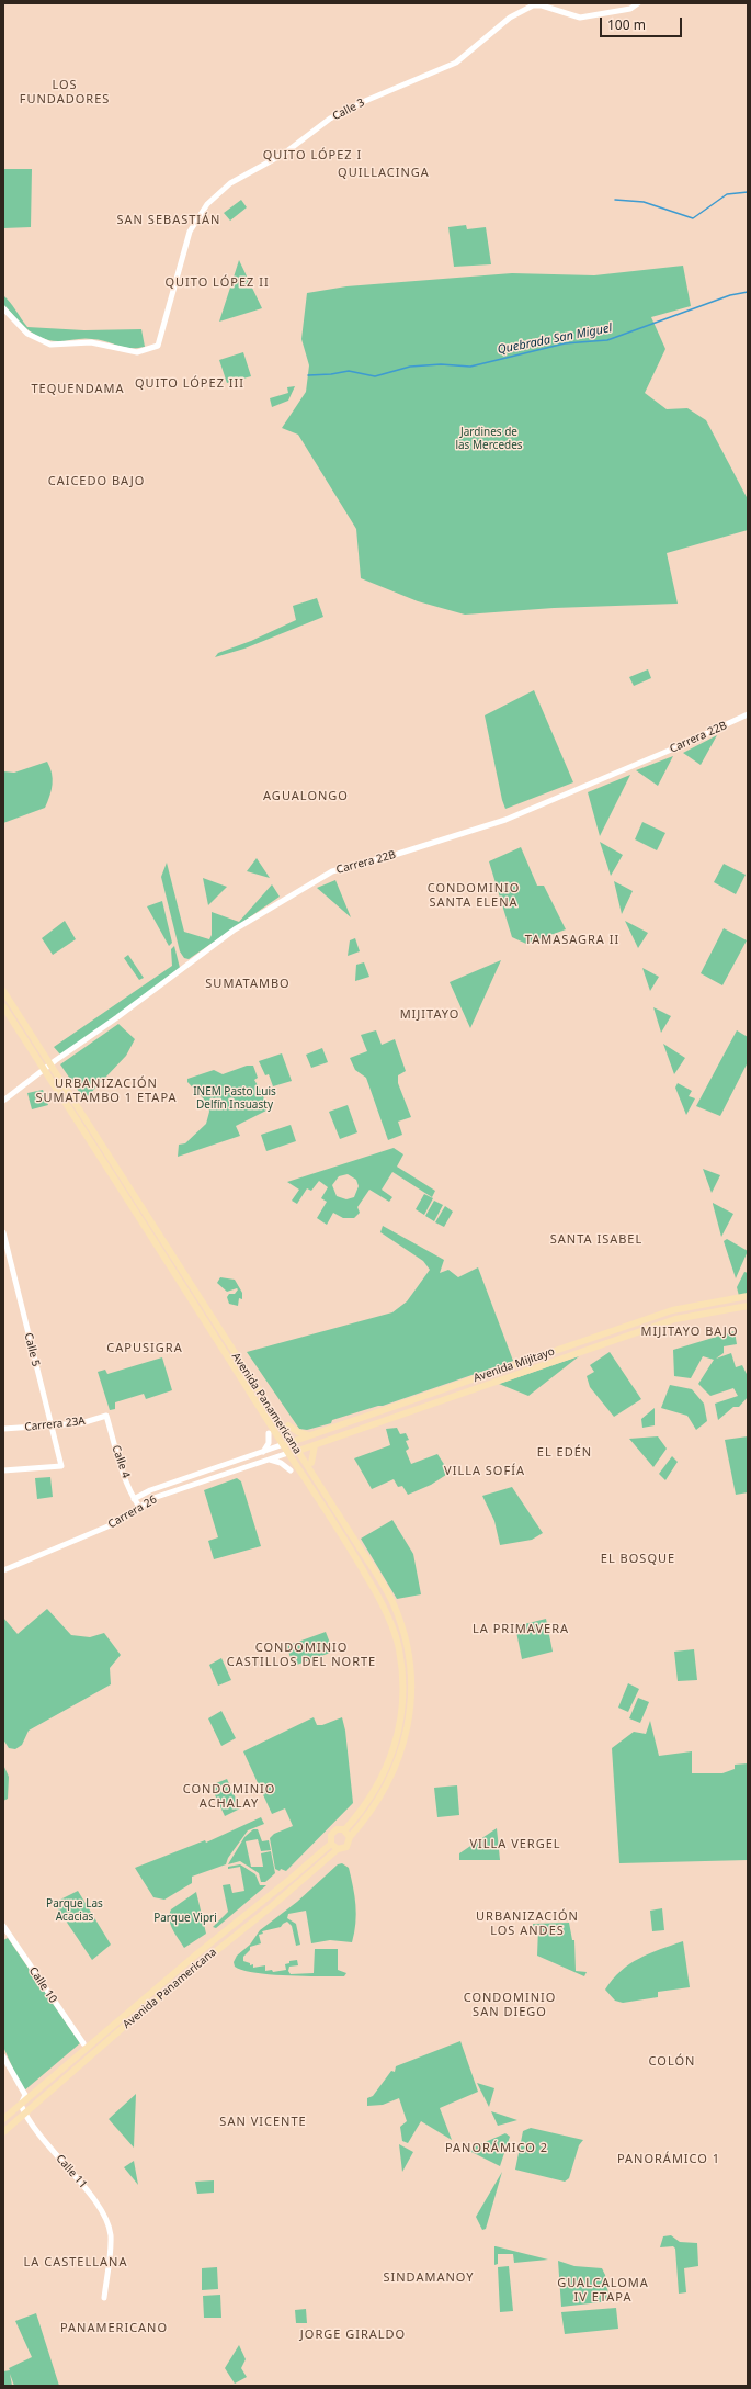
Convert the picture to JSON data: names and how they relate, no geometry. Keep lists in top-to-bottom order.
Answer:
{
  "streets": {
    "main road": ["Avenida Mijitayo", "Avenida Panamericana"],
    "street": [
      "Calle 3",
      "Carrera 22B",
      "Calle 5",
      "Carrera 23A",
      "Calle 4",
      "Carrera 26",
      "Calle 10",
      "Calle 11"
    ]
  },
  "crossings": [
    ["Carrera 22B", "Avenida Panamericana"],
    ["Calle 5", "Carrera 23A"],
    ["Avenida Mijitayo", "Avenida Panamericana"],
    ["Avenida Mijitayo", "Carrera 26"],
    ["Avenida Panamericana", "Carrera 26"],
    ["Avenida Panamericana", "Calle 11"],
    ["Carrera 23A", "Calle 4"],
    ["Calle 4", "Carrera 26"]
  ],
  "districts": [
    "LOS FUNDADORES",
    "QUITO LÓPEZ I",
    "QUILLACINGA",
    "SAN SEBASTIÁN",
    "QUITO LÓPEZ II",
    "QUITO LÓPEZ III",
    "TEQUENDAMA",
    "CAICEDO BAJO",
    "AGUALONGO",
    "CONDOMINIO SANTA ELENA",
    "TAMASAGRA II",
    "SUMATAMBO",
    "MIJITAYO",
    "URBANIZACIÓN SUMATAMBO 1 ETAPA",
    "SANTA ISABEL",
    "MIJITAYO BAJO",
    "CAPUSIGRA",
    "EL EDÉN",
    "VILLA SOFÍA",
    "EL BOSQUE",
    "LA PRIMAVERA",
    "CONDOMINIO CASTILLOS DEL NORTE",
    "CONDOMINIO ACHALAY",
    "VILLA VERGEL",
    "URBANIZACIÓN LOS ANDES",
    "CONDOMINIO SAN DIEGO",
    "COLÓN",
    "SAN VICENTE",
    "PANORÁMICO 2",
    "PANORÁMICO 1",
    "LA CASTELLANA",
    "SINDAMANOY",
    "GUALCALOMA IV ETAPA",
    "PANAMERICANO",
    "JORGE GIRALDO"
  ],
  "water": ["Quebrada San Miguel"],
  "parks": [
    "Jardines de las Mercedes",
    "INEM Pasto Luis Delfín Insuasty",
    "Parque Las Acacias",
    "Parque Vipri"
  ],
  "scale_bar": "100 m"
}
